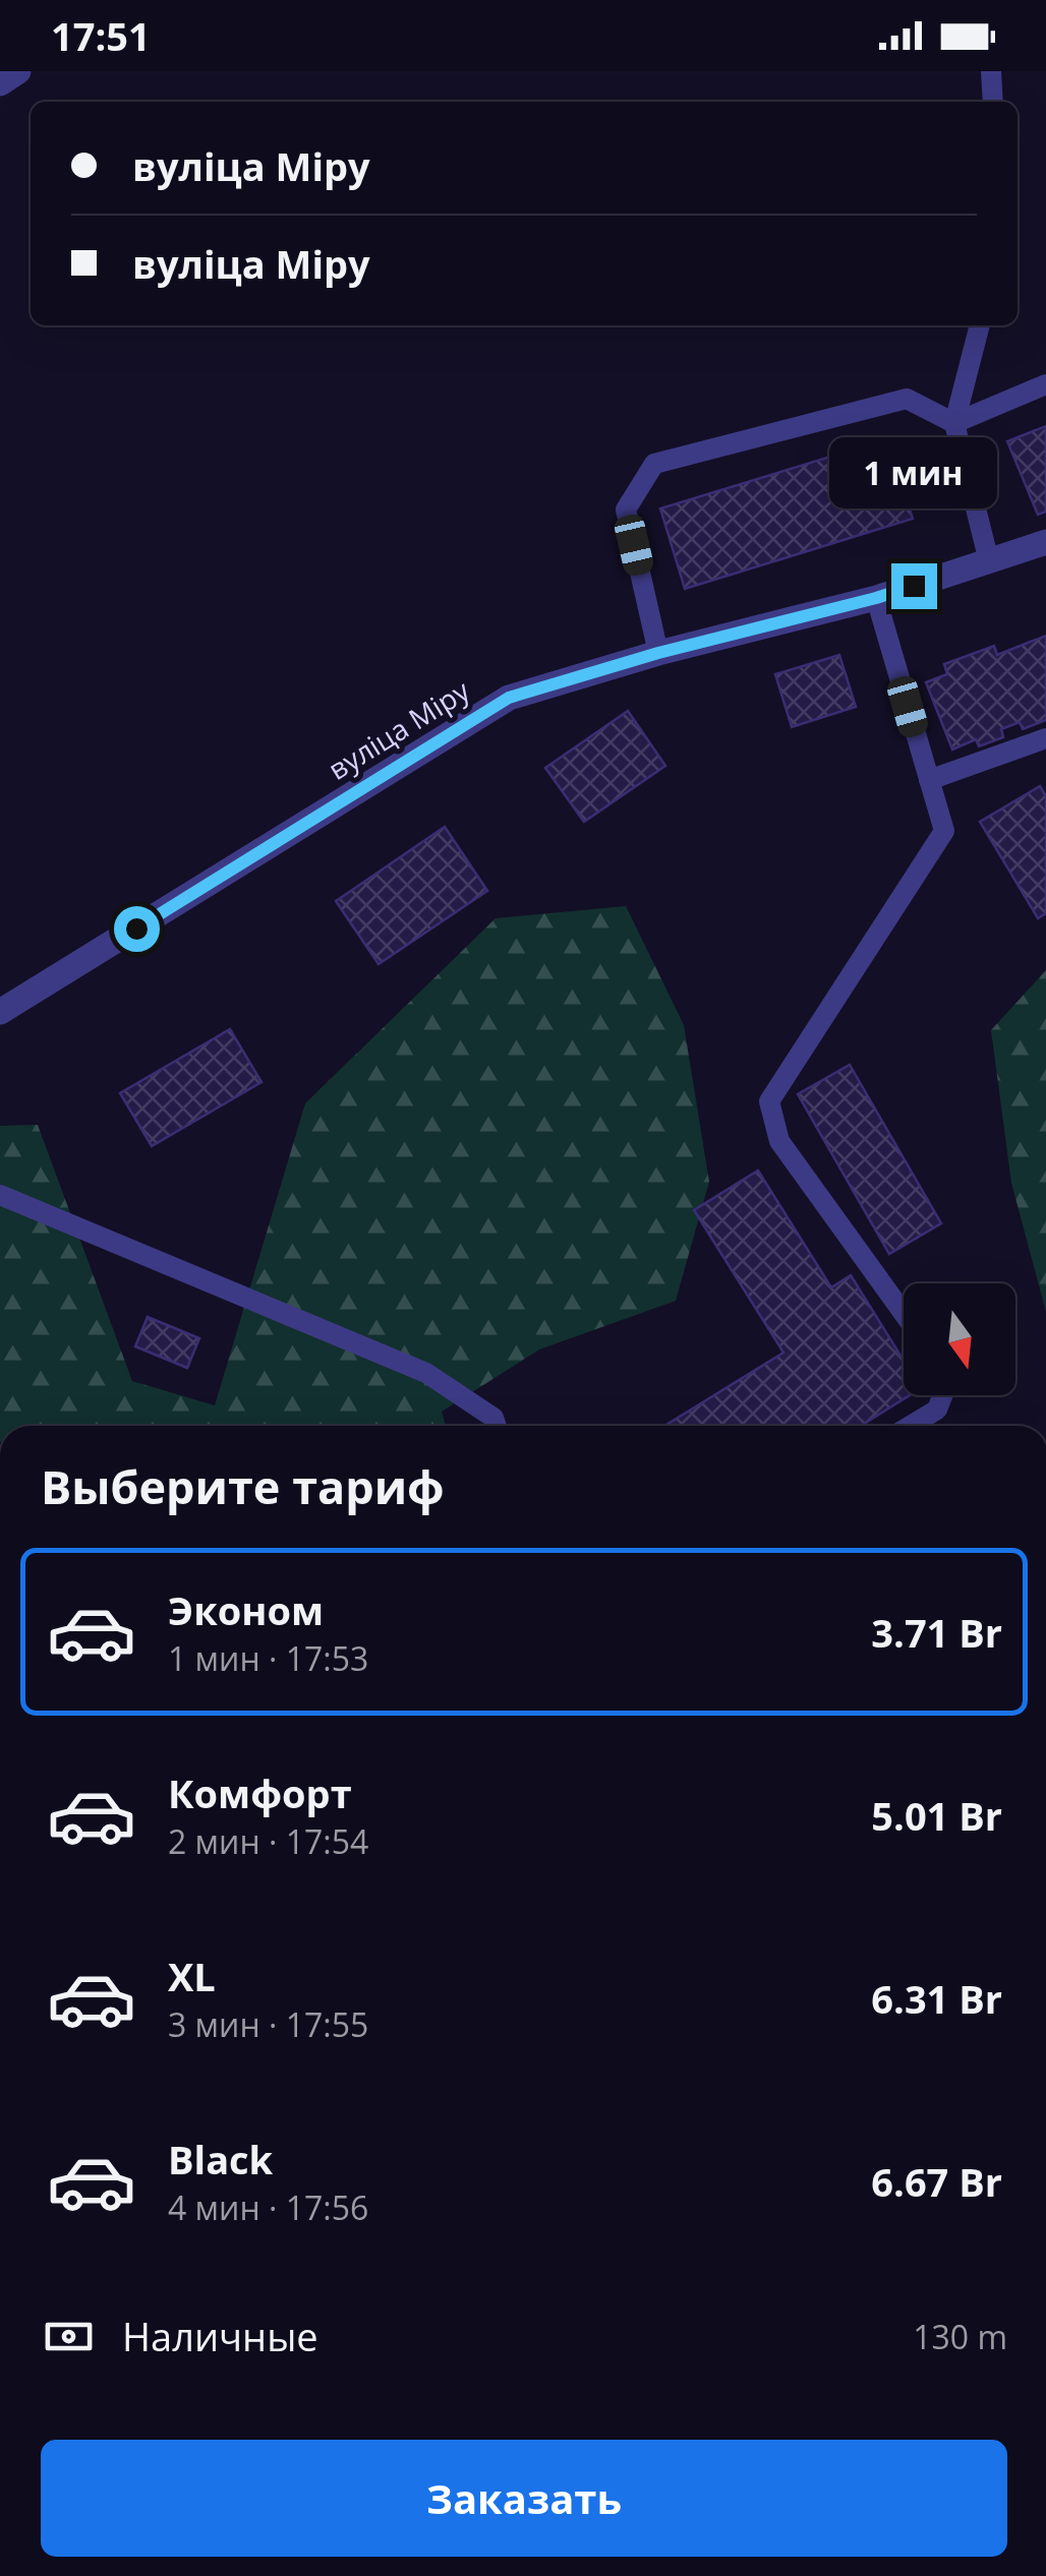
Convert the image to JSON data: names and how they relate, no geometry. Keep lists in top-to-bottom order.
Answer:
{
  "streets": {
    "street": ["вуліца Міру"]
  },
  "north": "bottom",
  "page": {
    "status": "17:51",
    "banner": ["вуліца Міру", "вуліца Міру"],
    "bubble": "1 мин",
    "heading": "Выберите тариф",
    "list": [
      {
        "name": "Эконом",
        "note": "1 мин · 17:53",
        "value": "3.71 Br"
      },
      {
        "name": "Комфорт",
        "note": "2 мин · 17:54",
        "value": "5.01 Br"
      },
      {
        "name": "XL",
        "note": "3 мин · 17:55",
        "value": "6.31 Br"
      },
      {
        "name": "Black",
        "note": "4 мин · 17:56",
        "value": "6.67 Br"
      }
    ],
    "pay": ["Наличные", "130 m"],
    "buttons": "Заказать"
  }
}
